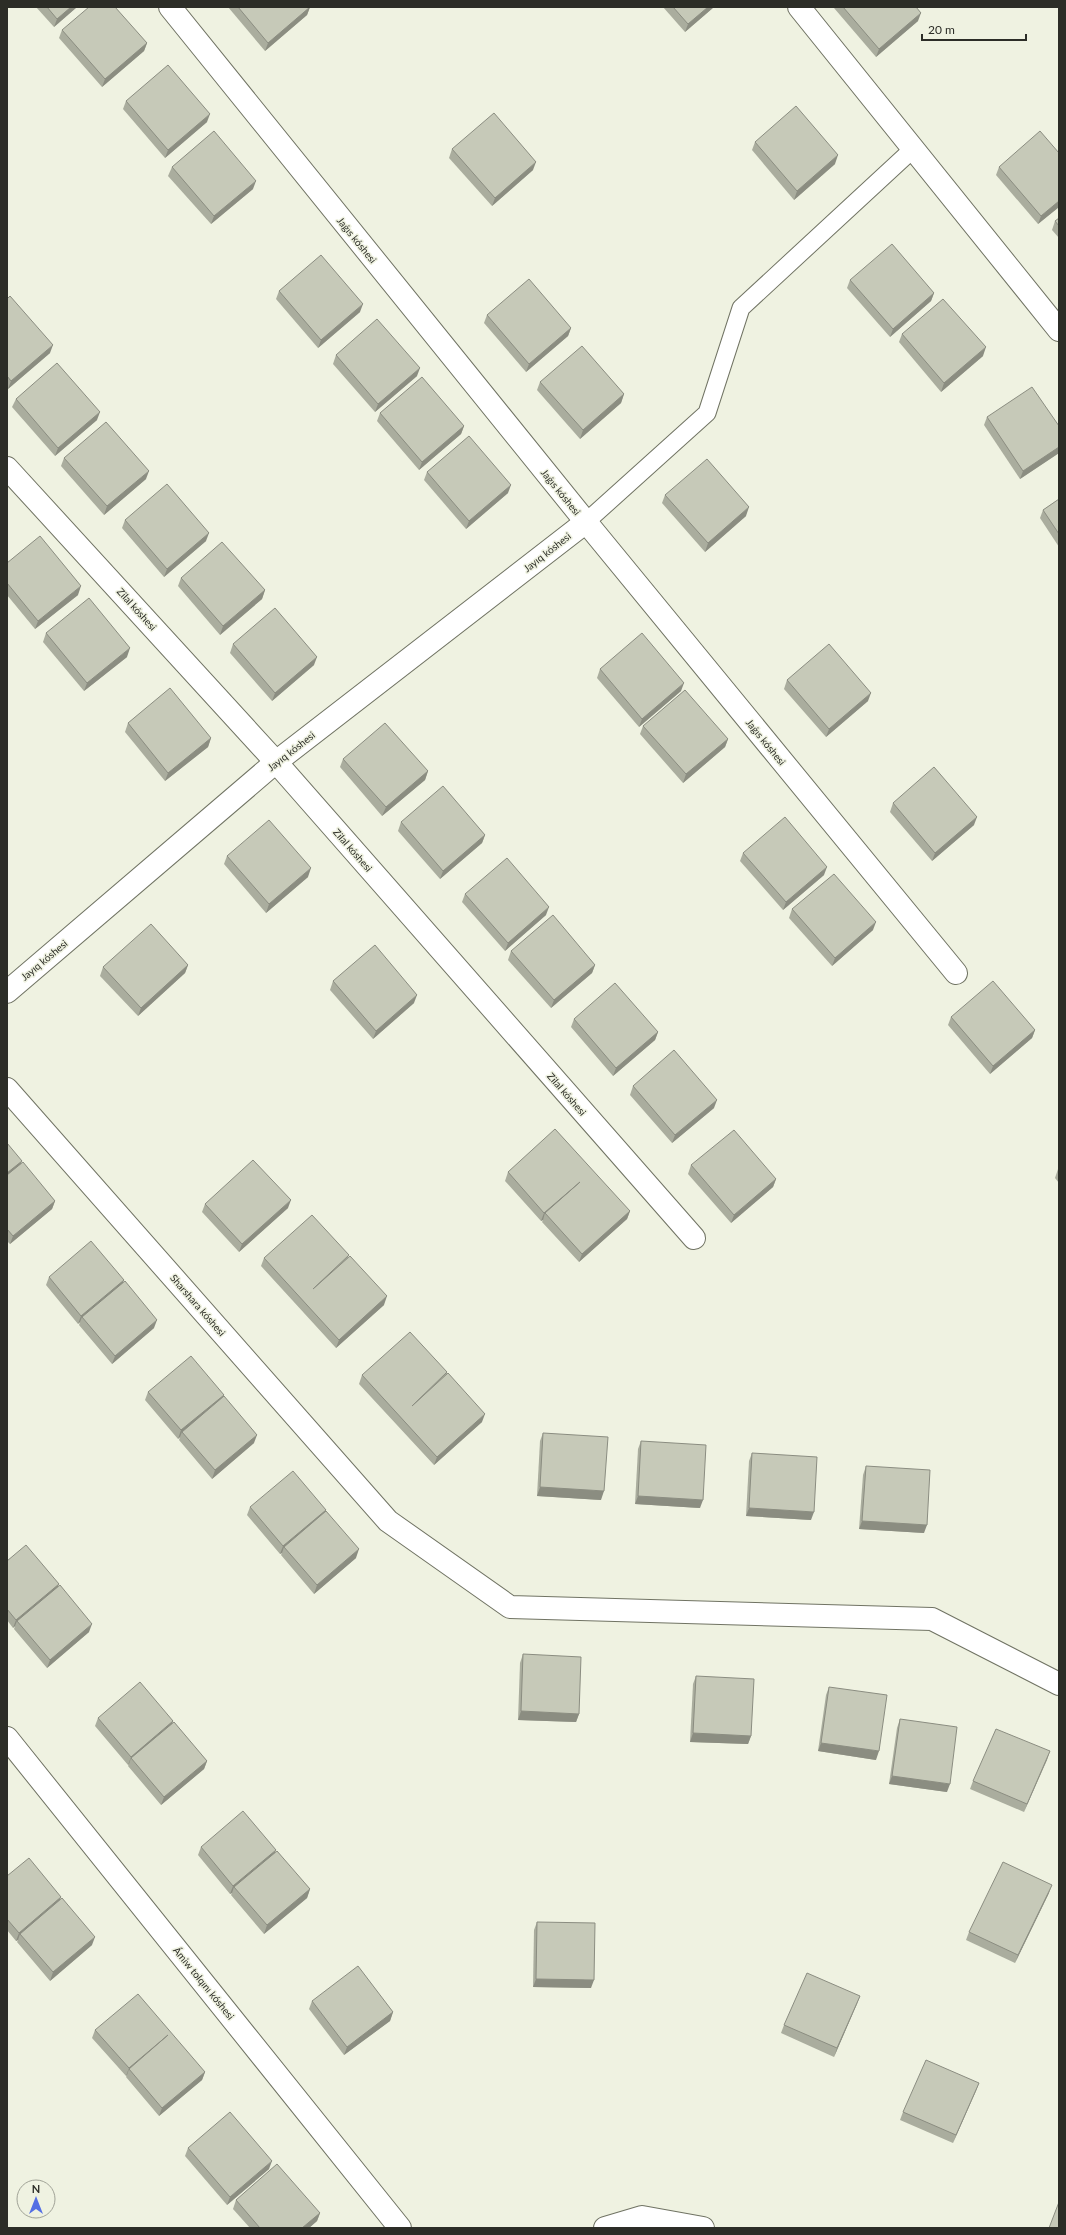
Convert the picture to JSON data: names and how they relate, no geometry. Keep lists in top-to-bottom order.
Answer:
{
  "streets": {
    "street": [
      "Jaǵıs kóshesi",
      "Jayıq kóshesi",
      "Zilal kóshesi",
      "Sharshara kóshesi",
      "Ámiw tolqını kóshesi"
    ]
  },
  "crossings": [
    ["Jaǵıs kóshesi", "Jayıq kóshesi"],
    ["Jayıq kóshesi", "Zilal kóshesi"]
  ],
  "scale_bar": "20 m",
  "north": "top"
}
